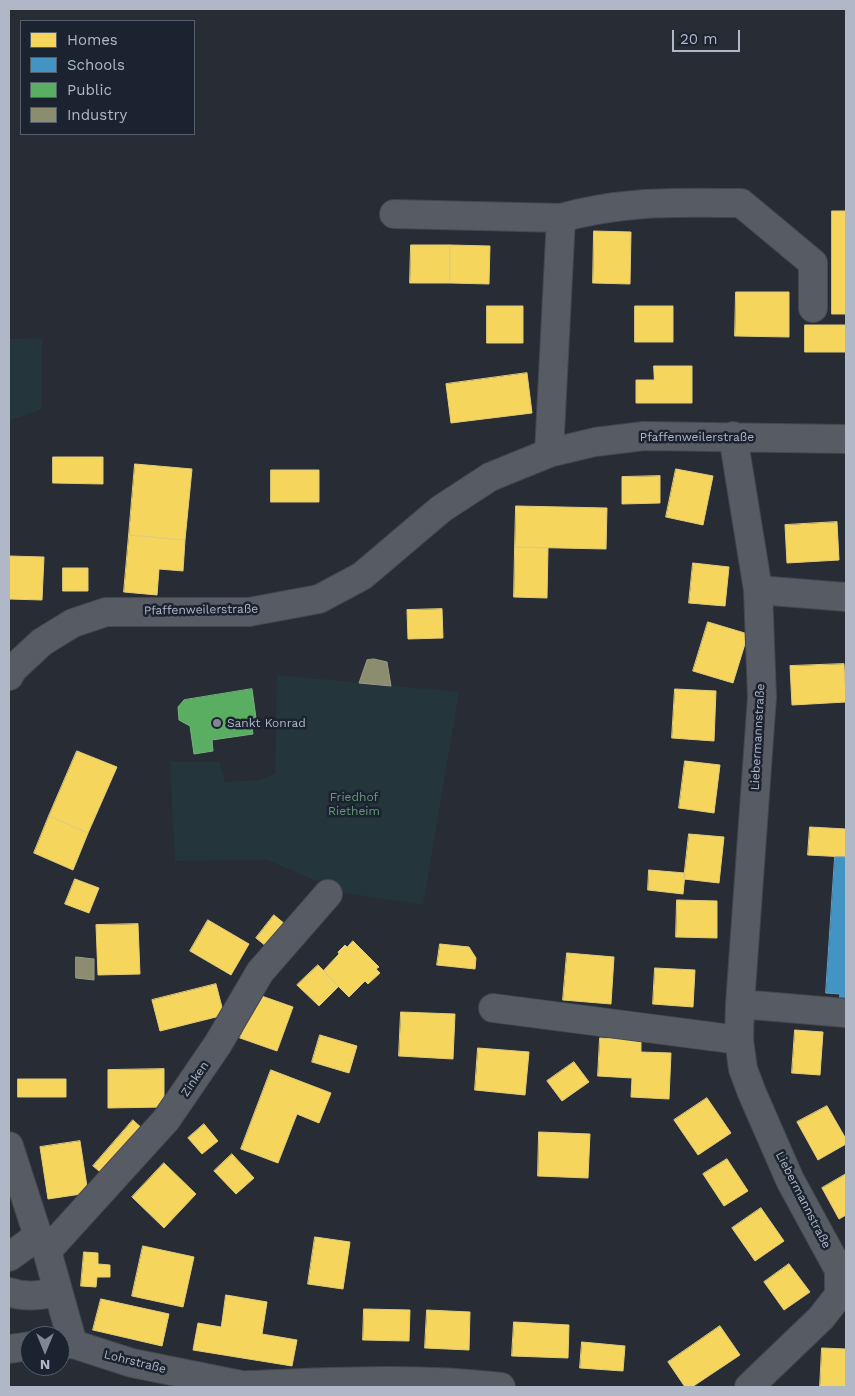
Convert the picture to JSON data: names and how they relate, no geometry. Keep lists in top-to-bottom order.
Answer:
{
  "streets": {
    "street": [
      "Pfaffenweilerstraße",
      "Liebermannstraße",
      "Zinken",
      "Lohrstraße"
    ]
  },
  "crossings": [
    ["Pfaffenweilerstraße", "Liebermannstraße"],
    ["Zinken", "Lohrstraße"]
  ],
  "parks": ["Friedhof Rietheim"],
  "places": ["Sankt Konrad"],
  "legend": [
    "Homes",
    "Schools",
    "Public",
    "Industry"
  ],
  "scale_bar": "20 m",
  "north": "bottom"
}
